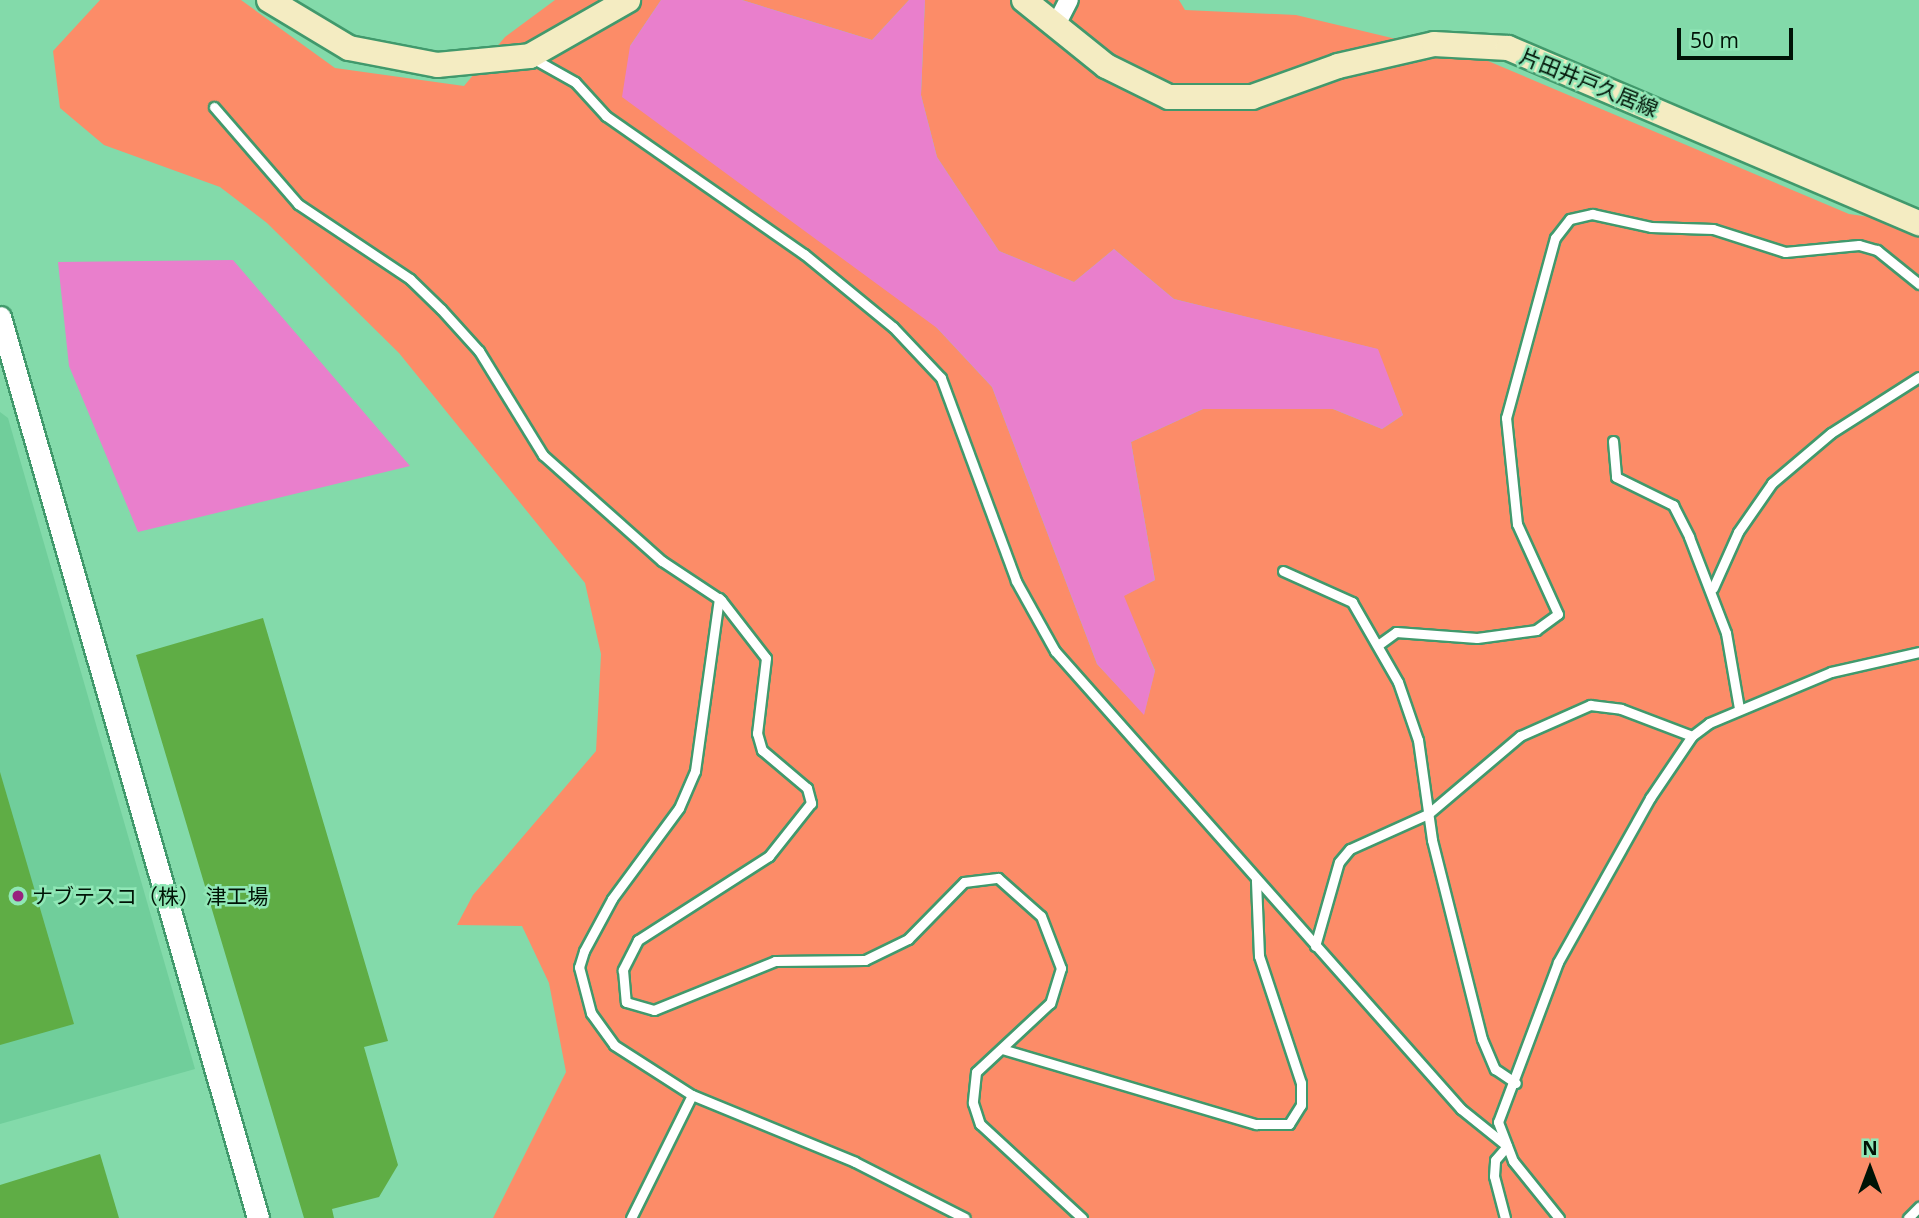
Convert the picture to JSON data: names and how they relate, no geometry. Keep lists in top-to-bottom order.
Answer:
{
  "streets": {
    "main road": ["片田井戸久居線"]
  },
  "places": ["ナブテスコ（株） 津工場"],
  "scale_bar": "50 m",
  "north": "top"
}
